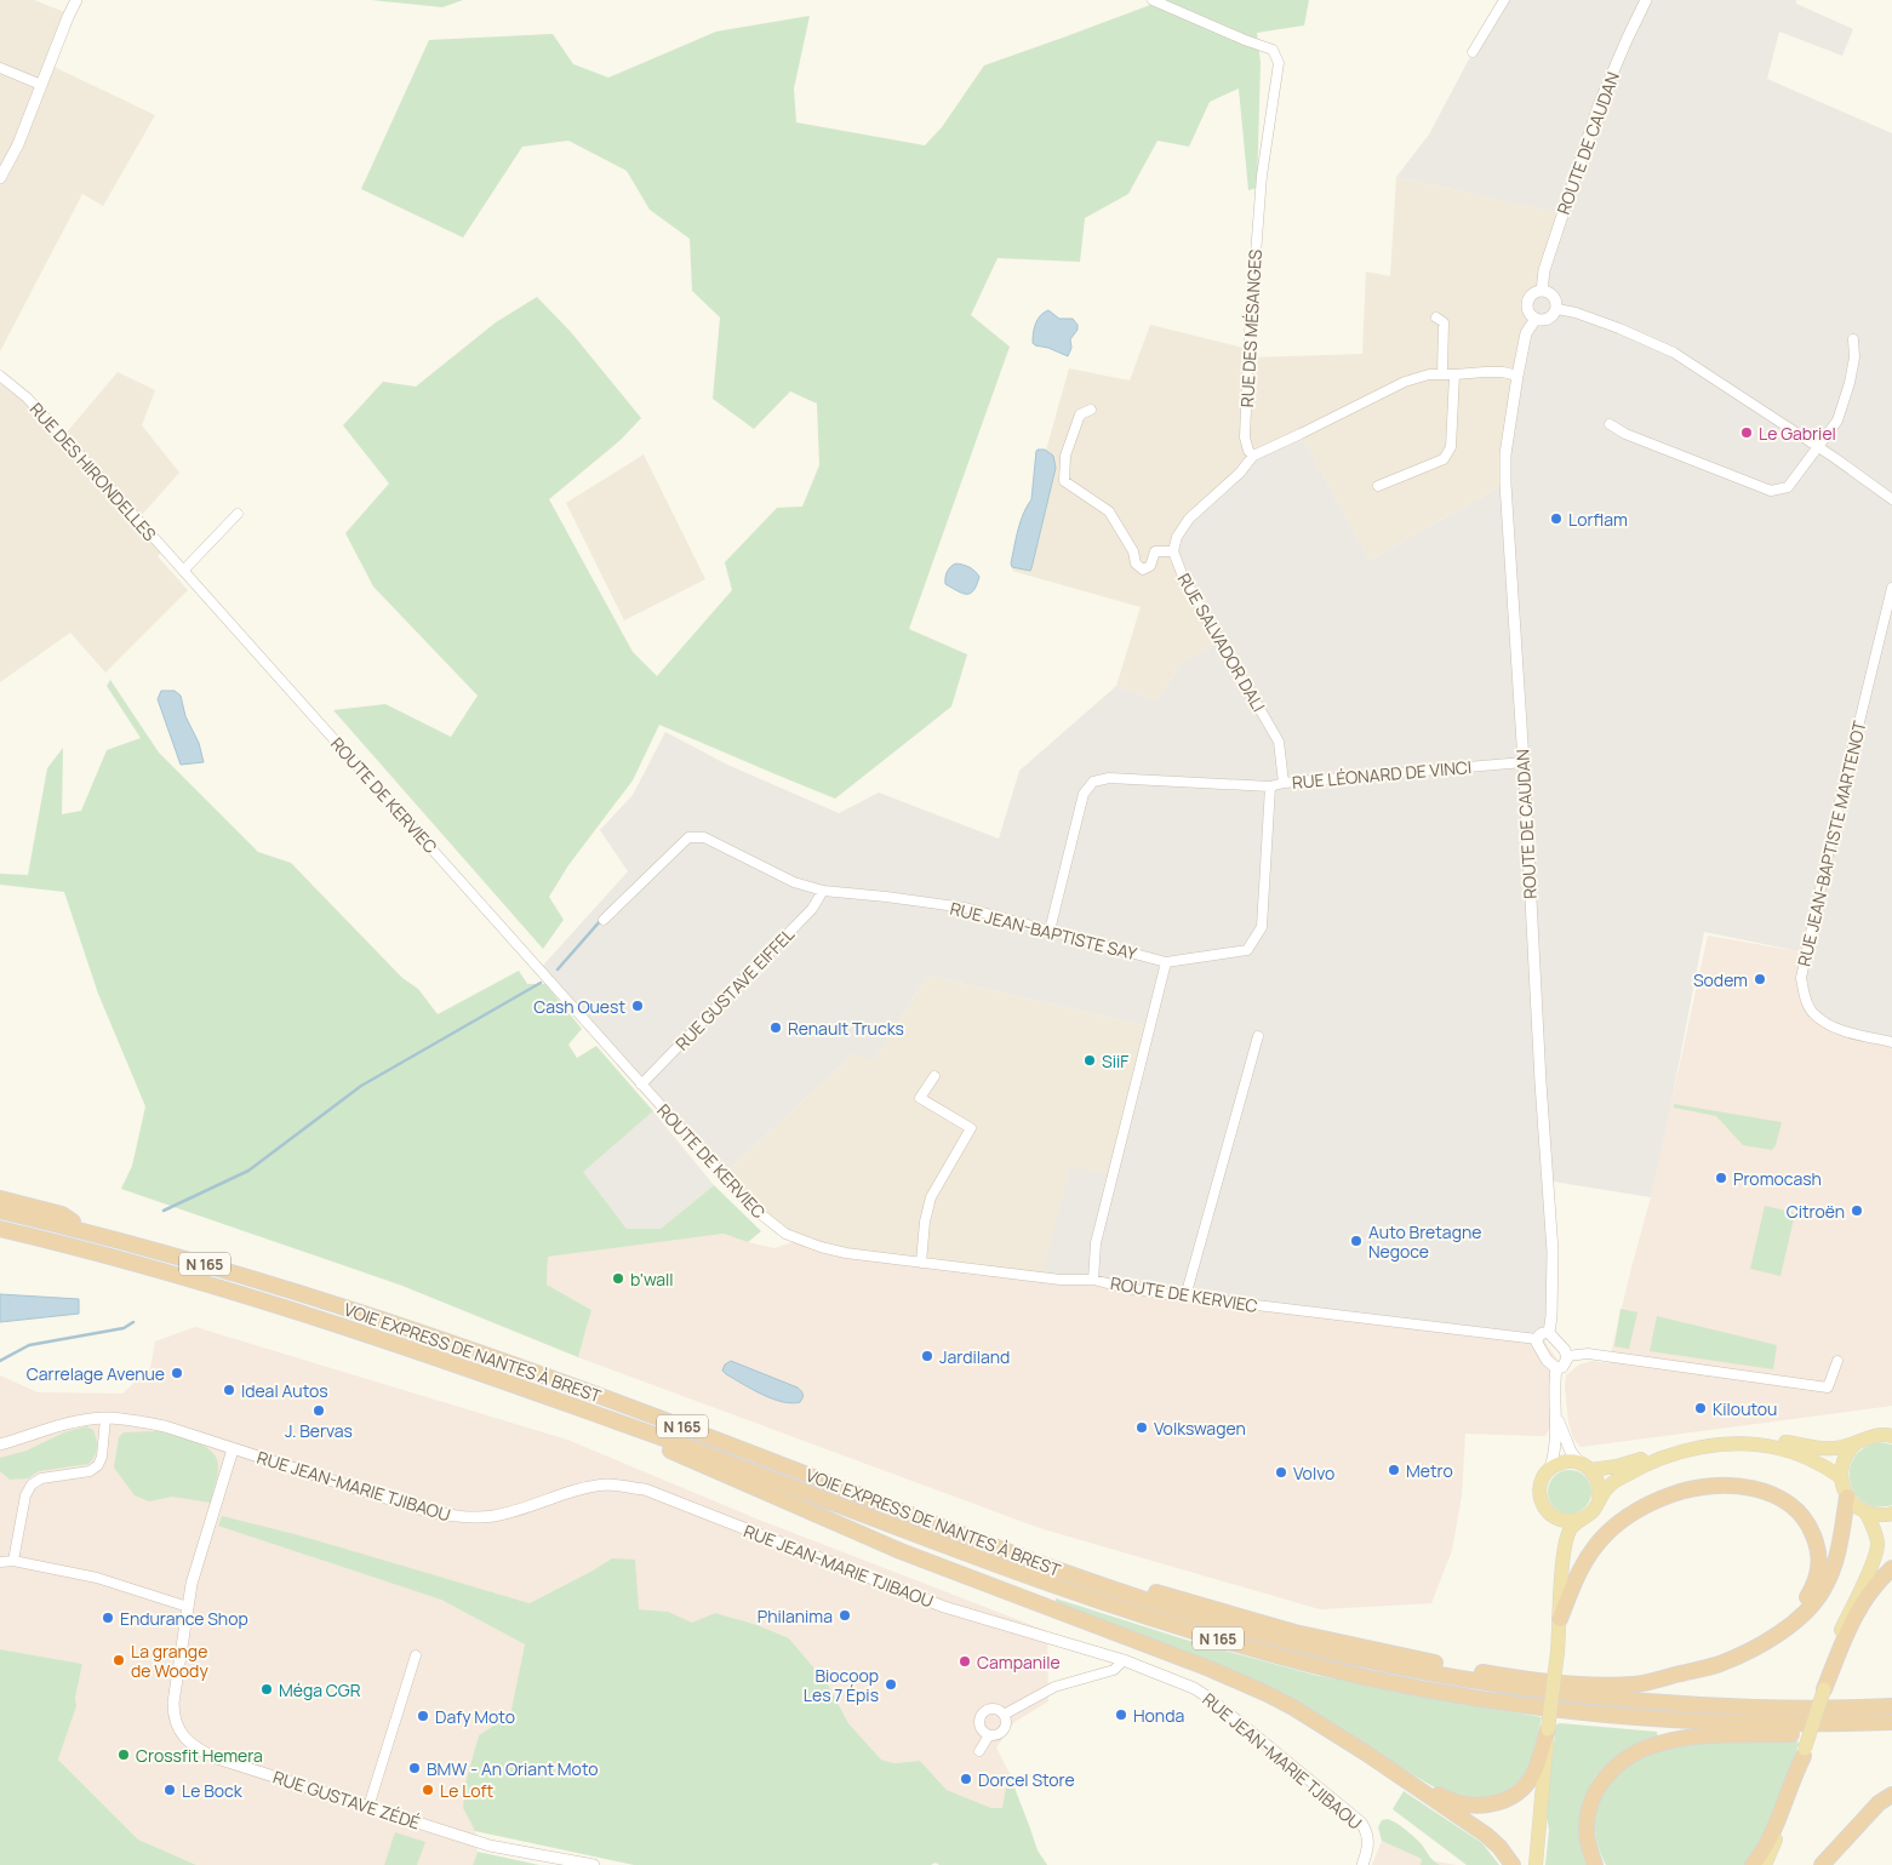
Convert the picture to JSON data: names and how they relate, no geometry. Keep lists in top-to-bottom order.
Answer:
{
  "streets": {
    "highway": ["N 165", "VOIE EXPRESS DE NANTES À BREST"],
    "street": [
      "ROUTE DE CAUDAN",
      "RUE DES MÉSANGES",
      "RUE DES HIRONDELLES",
      "RUE SALVADOR DALI",
      "RUE LÉONARD DE VINCI",
      "ROUTE DE KERVIEC",
      "RUE JEAN-BAPTISTE MARTENOT",
      "RUE JEAN-BAPTISTE SAY",
      "RUE GUSTAVE EIFFEL",
      "RUE JEAN-MARIE TJIBAOU",
      "RUE GUSTAVE ZÉDÉ"
    ]
  },
  "crossings": [
    ["ROUTE DE CAUDAN", "RUE LÉONARD DE VINCI"],
    ["ROUTE DE CAUDAN", "ROUTE DE KERVIEC"],
    ["RUE DES MÉSANGES", "RUE SALVADOR DALI"],
    ["RUE DES HIRONDELLES", "ROUTE DE KERVIEC"],
    ["RUE SALVADOR DALI", "RUE LÉONARD DE VINCI"],
    ["RUE LÉONARD DE VINCI", "RUE JEAN-BAPTISTE SAY"],
    ["ROUTE DE KERVIEC", "RUE GUSTAVE EIFFEL"],
    ["RUE JEAN-BAPTISTE SAY", "RUE GUSTAVE EIFFEL"],
    ["N 165", "VOIE EXPRESS DE NANTES À BREST"],
    ["RUE JEAN-MARIE TJIBAOU", "RUE GUSTAVE ZÉDÉ"]
  ],
  "places": [
    "Le Gabriel",
    "Lorflam",
    "Sodem",
    "Cash Ouest",
    "Renault Trucks",
    "SiiF",
    "Promocash",
    "Citroën",
    "Auto Bretagne Negoce",
    "b'wall",
    "Jardiland",
    "Carrelage Avenue",
    "Ideal Autos",
    "Kiloutou",
    "J. Bervas",
    "Volkswagen",
    "Metro",
    "Volvo",
    "Philanima",
    "Endurance Shop",
    "La grange de Woody",
    "Campanile",
    "Biocoop Les 7 Épis",
    "Méga CGR",
    "Honda",
    "Dafy Moto",
    "Crossfit Hemera",
    "BMW - An Oriant Moto",
    "Dorcel Store",
    "Le Bock",
    "Le Loft"
  ]
}
